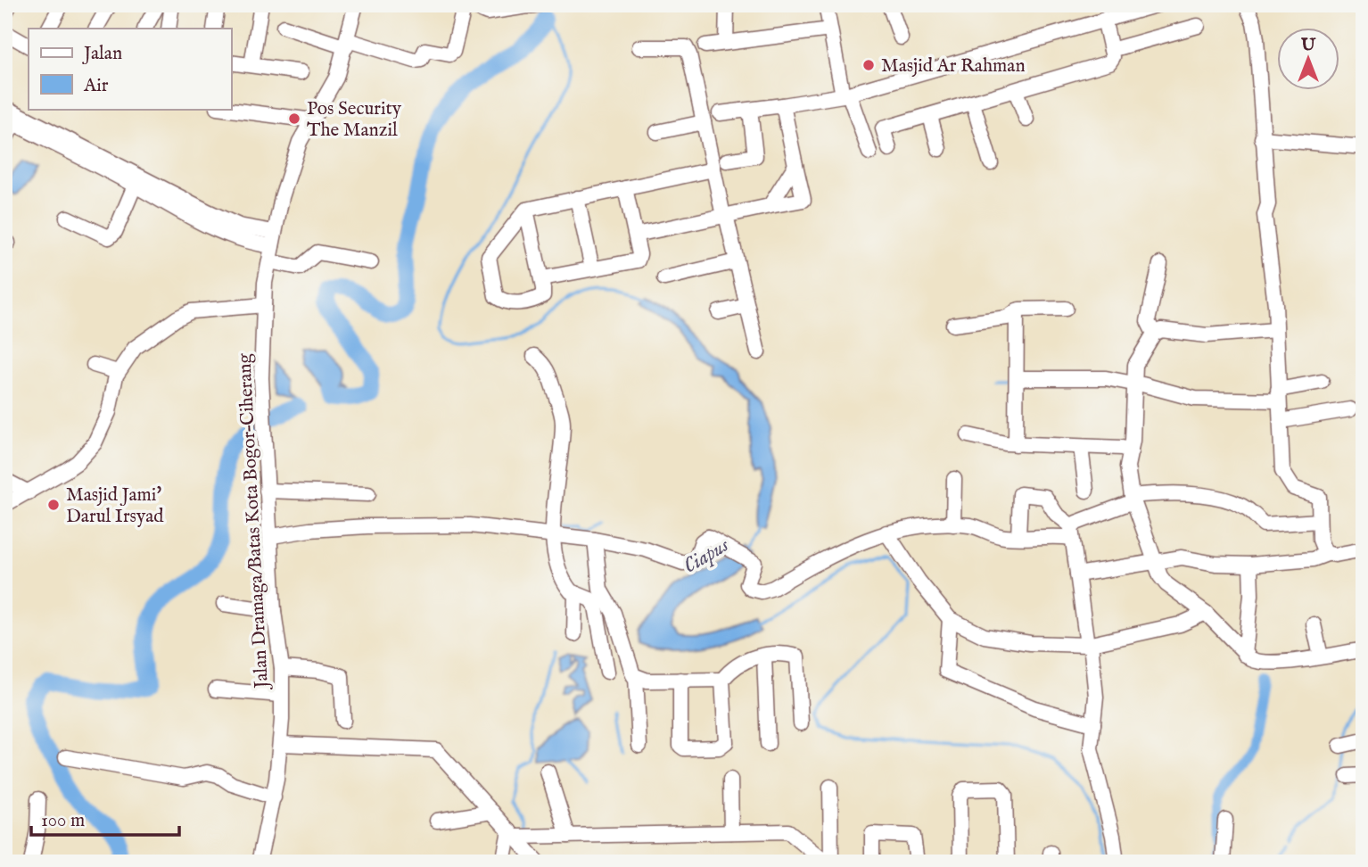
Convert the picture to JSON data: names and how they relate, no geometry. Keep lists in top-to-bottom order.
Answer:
{
  "streets": {
    "street": ["Jalan Dramaga/Batas Kota Bogor–Ciherang"]
  },
  "water": ["Ciapus"],
  "places": ["Masjid Ar Rahman", "Pos Security The Manzil", "Masjid Jami' Darul Irsyad"],
  "legend": ["Jalan", "Air"],
  "scale_bar": "100 m",
  "north": "top"
}
